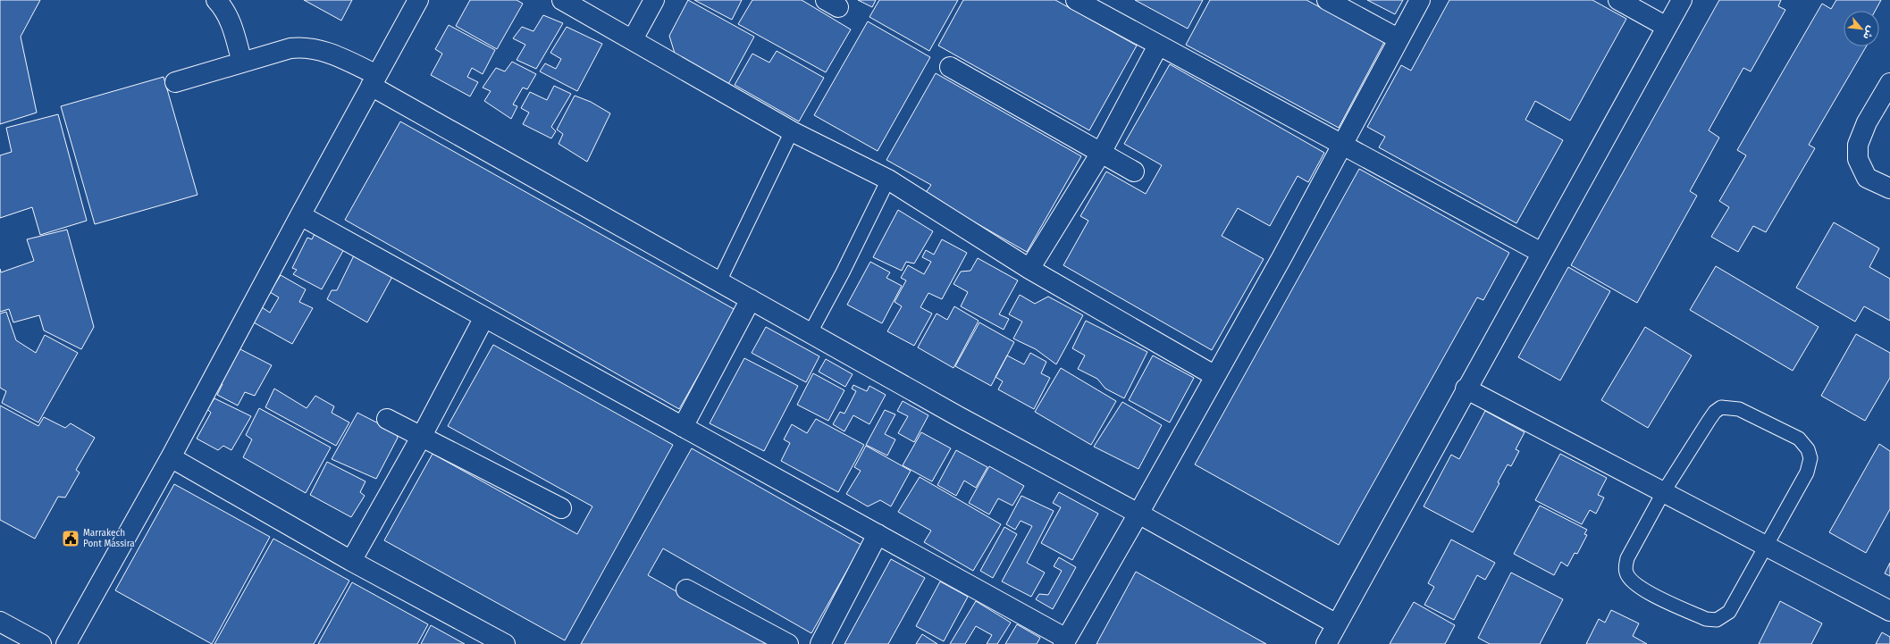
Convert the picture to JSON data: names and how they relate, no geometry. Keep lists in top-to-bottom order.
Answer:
{
  "places": {
    "public building": ["Marrakech Pont Massira"]
  },
  "north": "bottom right"
}
